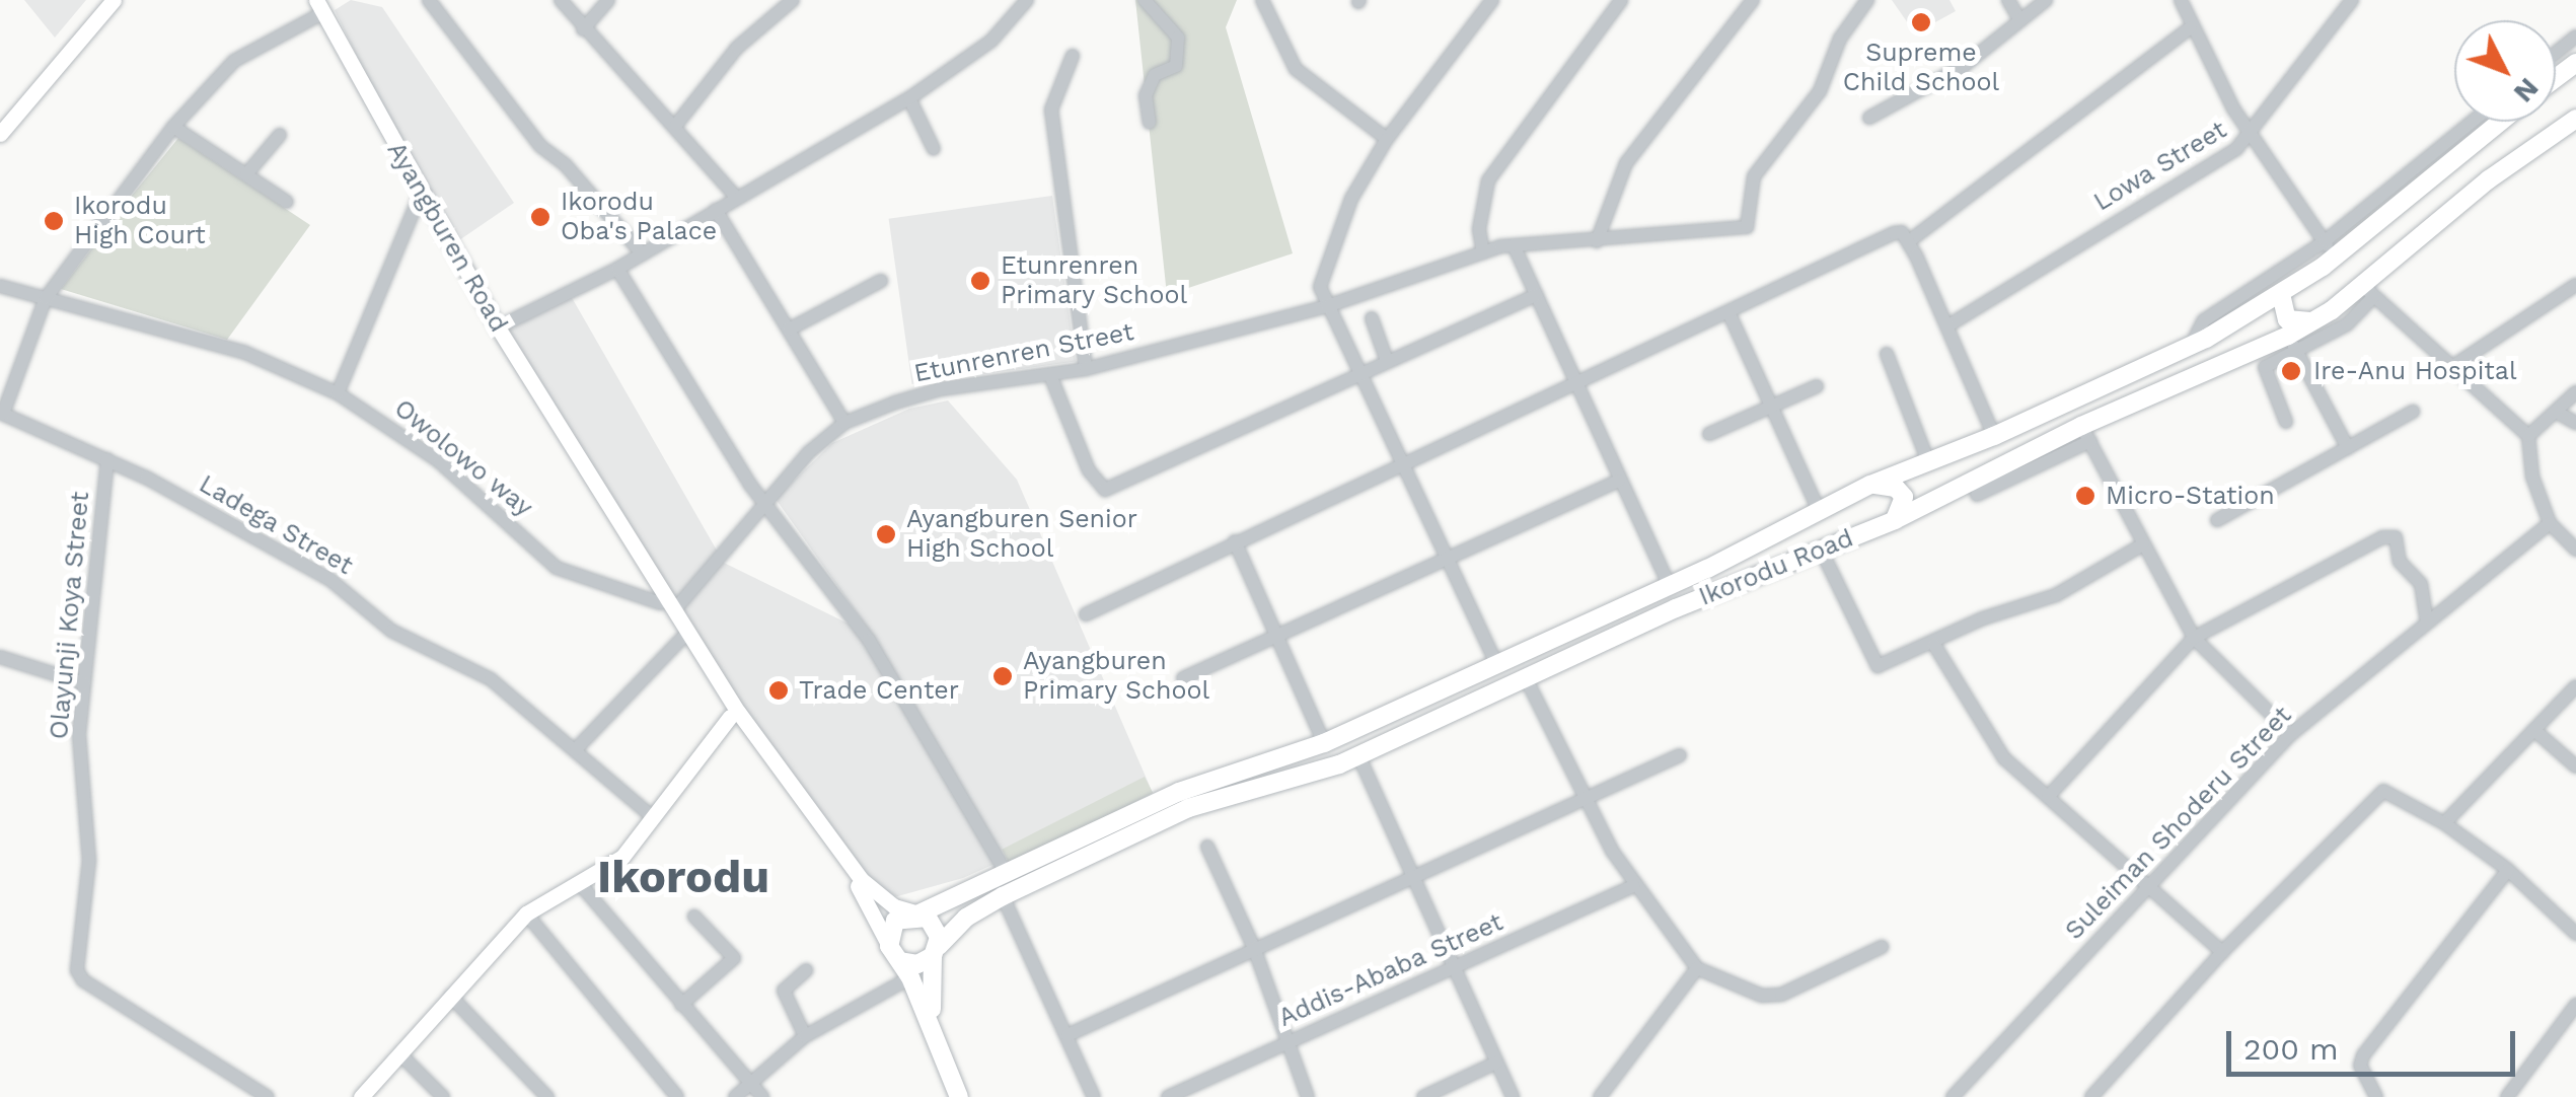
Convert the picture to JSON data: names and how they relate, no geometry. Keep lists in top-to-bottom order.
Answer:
{
  "streets": {
    "highway": ["Ikorodu Road"],
    "main road": ["Ayangburen Road"],
    "street": [
      "Lowa Street",
      "Etunrenren Street",
      "Owolowo way",
      "Ladega Street",
      "Olayunji Koya Street",
      "Suleiman Shoderu Street",
      "Addis-Ababa Street"
    ]
  },
  "crossings": [
    ["Ayangburen Road", "Etunrenren Street"],
    ["Ayangburen Road", "Owolowo way"],
    ["Etunrenren Street", "Owolowo way"],
    ["Ladega Street", "Olayunji Koya Street"]
  ],
  "districts": ["Ikorodu"],
  "places": [
    "Supreme Child School",
    "Ikorodu Oba's Palace",
    "Ikorodu High Court",
    "Etunrenren Primary School",
    "Ire-Anu Hospital",
    "Micro-Station",
    "Ayangburen Senior High School",
    "Ayangburen Primary School",
    "Trade Center"
  ],
  "scale_bar": "200 m",
  "north": "bottom right"
}
